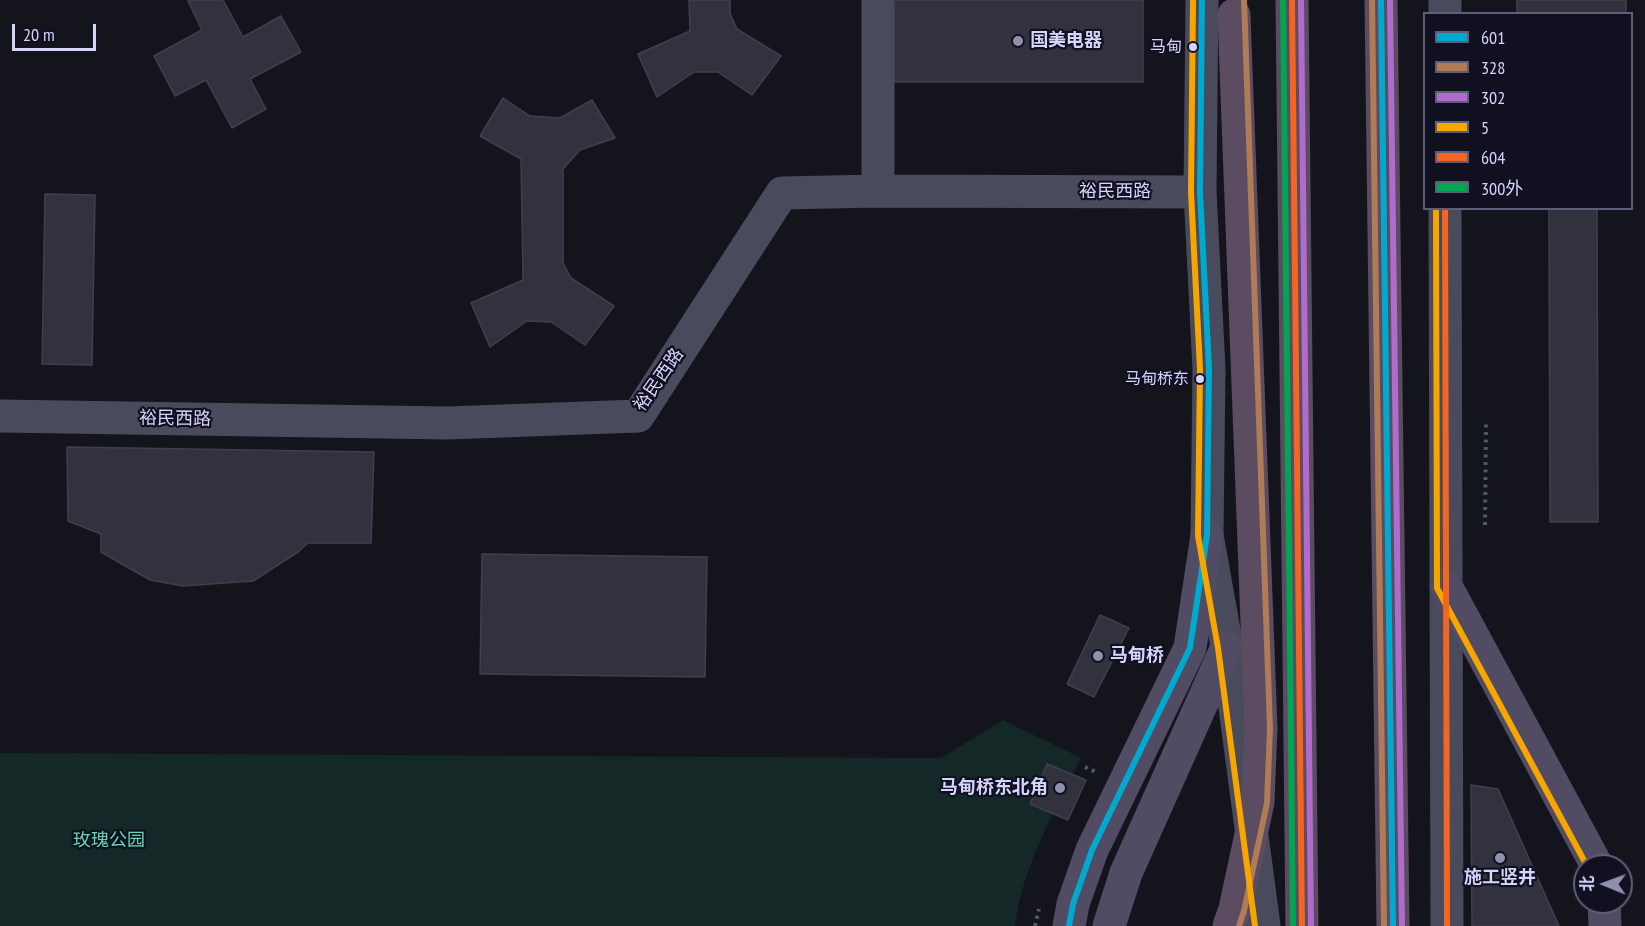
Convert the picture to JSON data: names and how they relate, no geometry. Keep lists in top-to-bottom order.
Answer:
{
  "streets": {
    "street": ["裕民西路"]
  },
  "parks": ["玫瑰公园"],
  "places": [
    "国美电器",
    "马甸",
    "马甸桥东",
    "马甸桥",
    "马甸桥东北角",
    "施工竖井"
  ],
  "lines": [
    "transit line 601",
    "transit line 328",
    "transit line 302",
    "transit line 5",
    "transit line 604",
    "transit line 300外"
  ],
  "legend": [
    "601",
    "328",
    "302",
    "5",
    "604",
    "300外"
  ],
  "scale_bar": "20 m",
  "north": "left"
}
